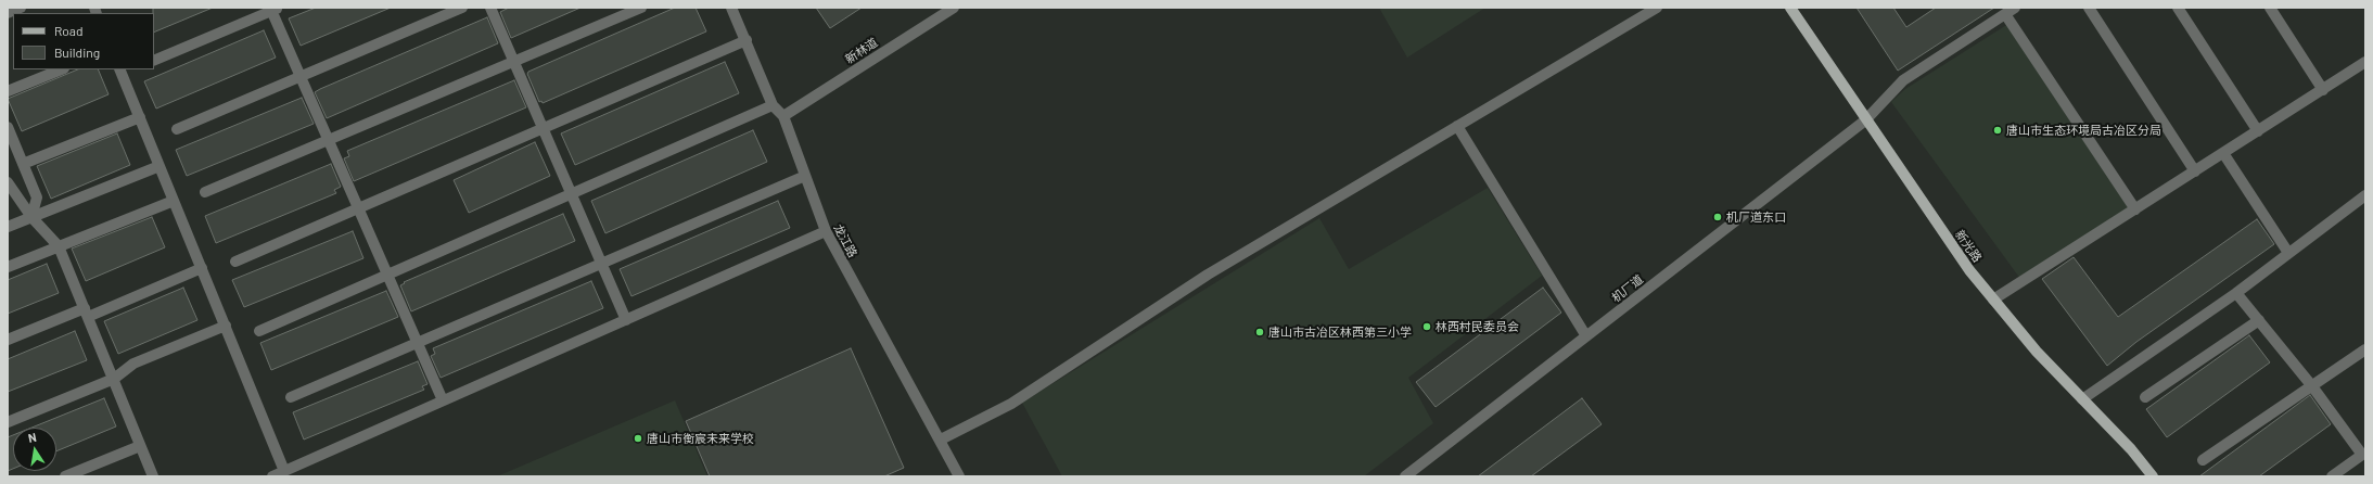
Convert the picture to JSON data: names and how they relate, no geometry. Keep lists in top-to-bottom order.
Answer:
{
  "streets": {
    "main road": ["新光路"],
    "street": ["新林道", "龙江路", "机厂道"]
  },
  "crossings": [
    ["新林道", "龙江路"],
    ["新光路", "机厂道"]
  ],
  "places": [
    "唐山市生态环境局古冶区分局",
    "机厂道东口",
    "林西村民委员会",
    "唐山市古冶区林西第三小学",
    "唐山市衡宸未来学校"
  ],
  "legend": ["Road", "Building"],
  "north": "top"
}
